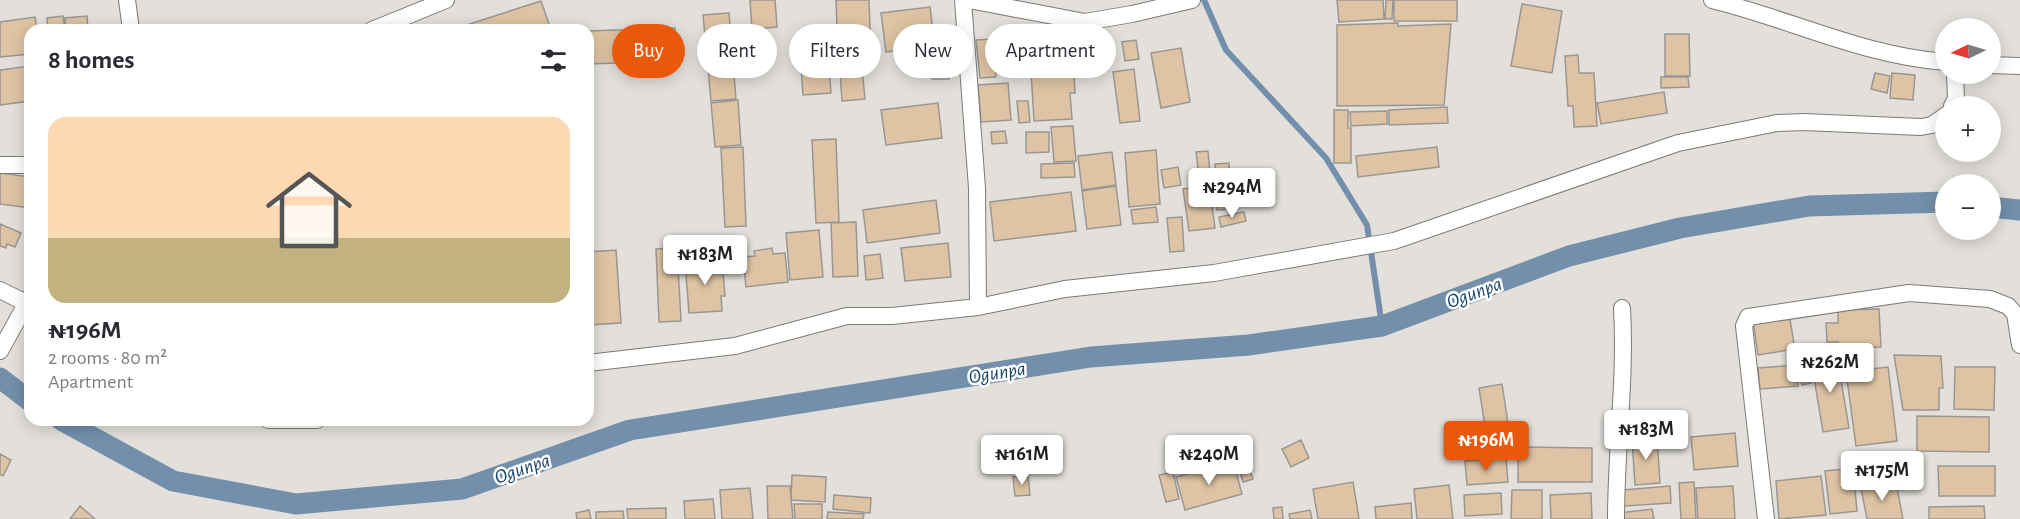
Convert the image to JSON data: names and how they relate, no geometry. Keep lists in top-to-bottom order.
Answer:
{
  "water": ["Ogunpa"],
  "north": "left",
  "page": {
    "map_buttons": ["+", "−"],
    "chip": [
      "Buy",
      "Rent",
      "Filters",
      "New",
      "Apartment"
    ],
    "heading": "8 homes",
    "list": [
      {
        "name": "₦196M",
        "note": "2 rooms · 80 m² · Apartment"
      }
    ],
    "price": [
      "₦294M",
      "₦183M",
      "₦262M",
      "₦183M",
      "₦196M",
      "₦161M",
      "₦240M",
      "₦175M"
    ]
  }
}
